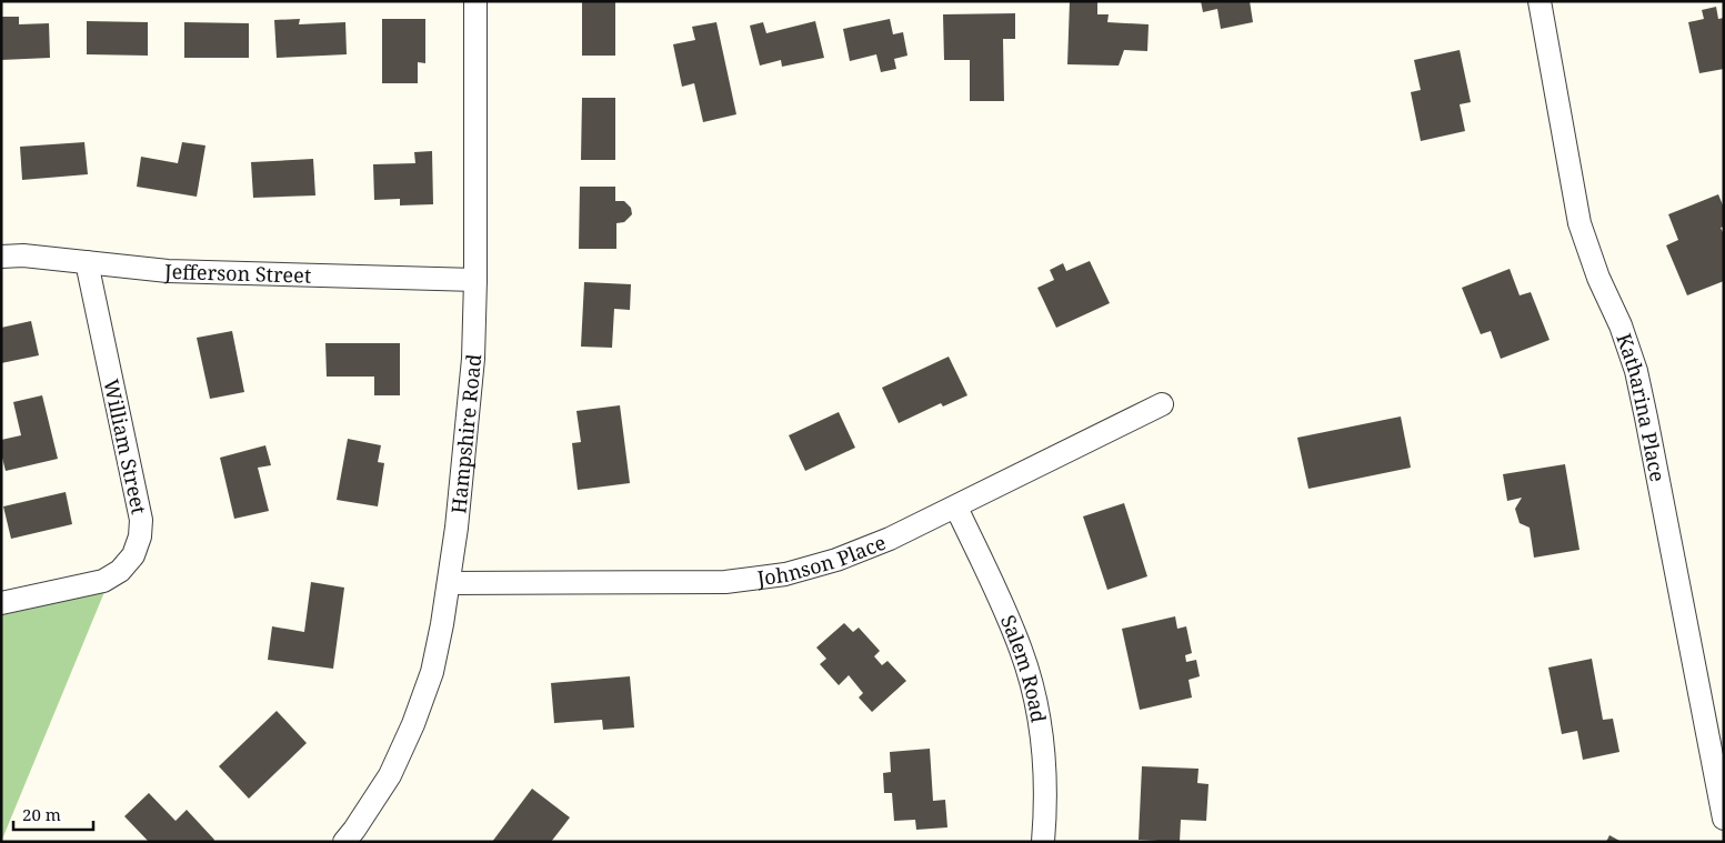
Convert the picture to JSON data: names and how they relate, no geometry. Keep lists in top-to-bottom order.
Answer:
{
  "streets": {
    "street": [
      "Jefferson Street",
      "Katharina Place",
      "Hampshire Road",
      "William Street",
      "Johnson Place",
      "Salem Road"
    ]
  },
  "crossings": [
    ["Jefferson Street", "Hampshire Road"],
    ["Jefferson Street", "William Street"],
    ["Hampshire Road", "Johnson Place"],
    ["Johnson Place", "Salem Road"]
  ],
  "scale_bar": "20 m"
}
